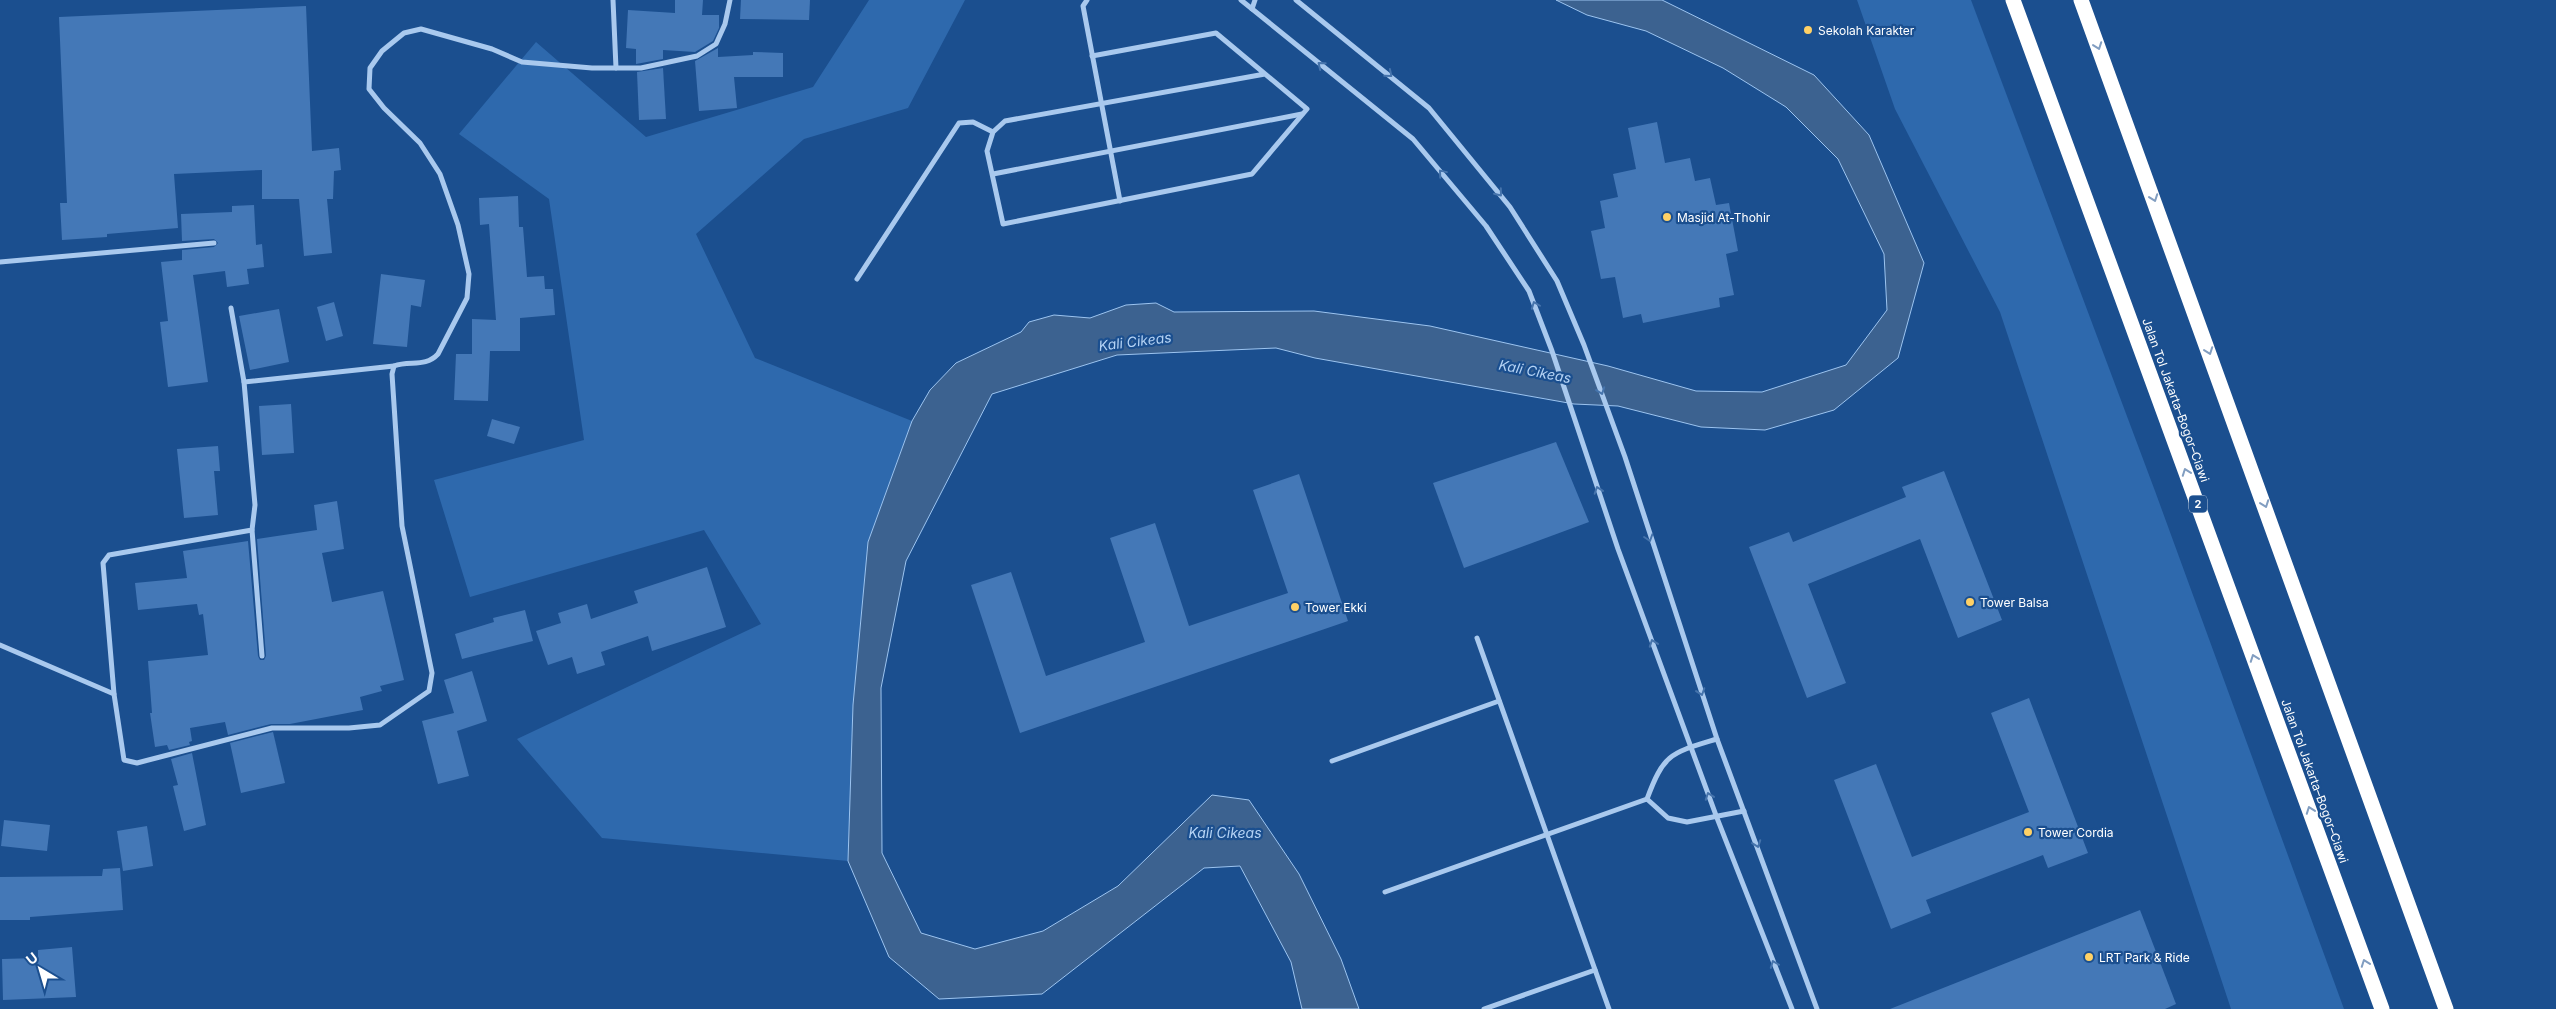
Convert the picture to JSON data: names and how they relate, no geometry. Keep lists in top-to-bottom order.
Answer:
{
  "streets": {
    "highway": ["Jalan Tol Jakarta–Bogor–Ciawi", "2"]
  },
  "water": ["Kali Cikeas"],
  "places": [
    "Sekolah Karakter",
    "Masjid At-Thohir",
    "Tower Balsa",
    "Tower Ekki",
    "Tower Cordia",
    "LRT Park & Ride"
  ],
  "north": "top left"
}
